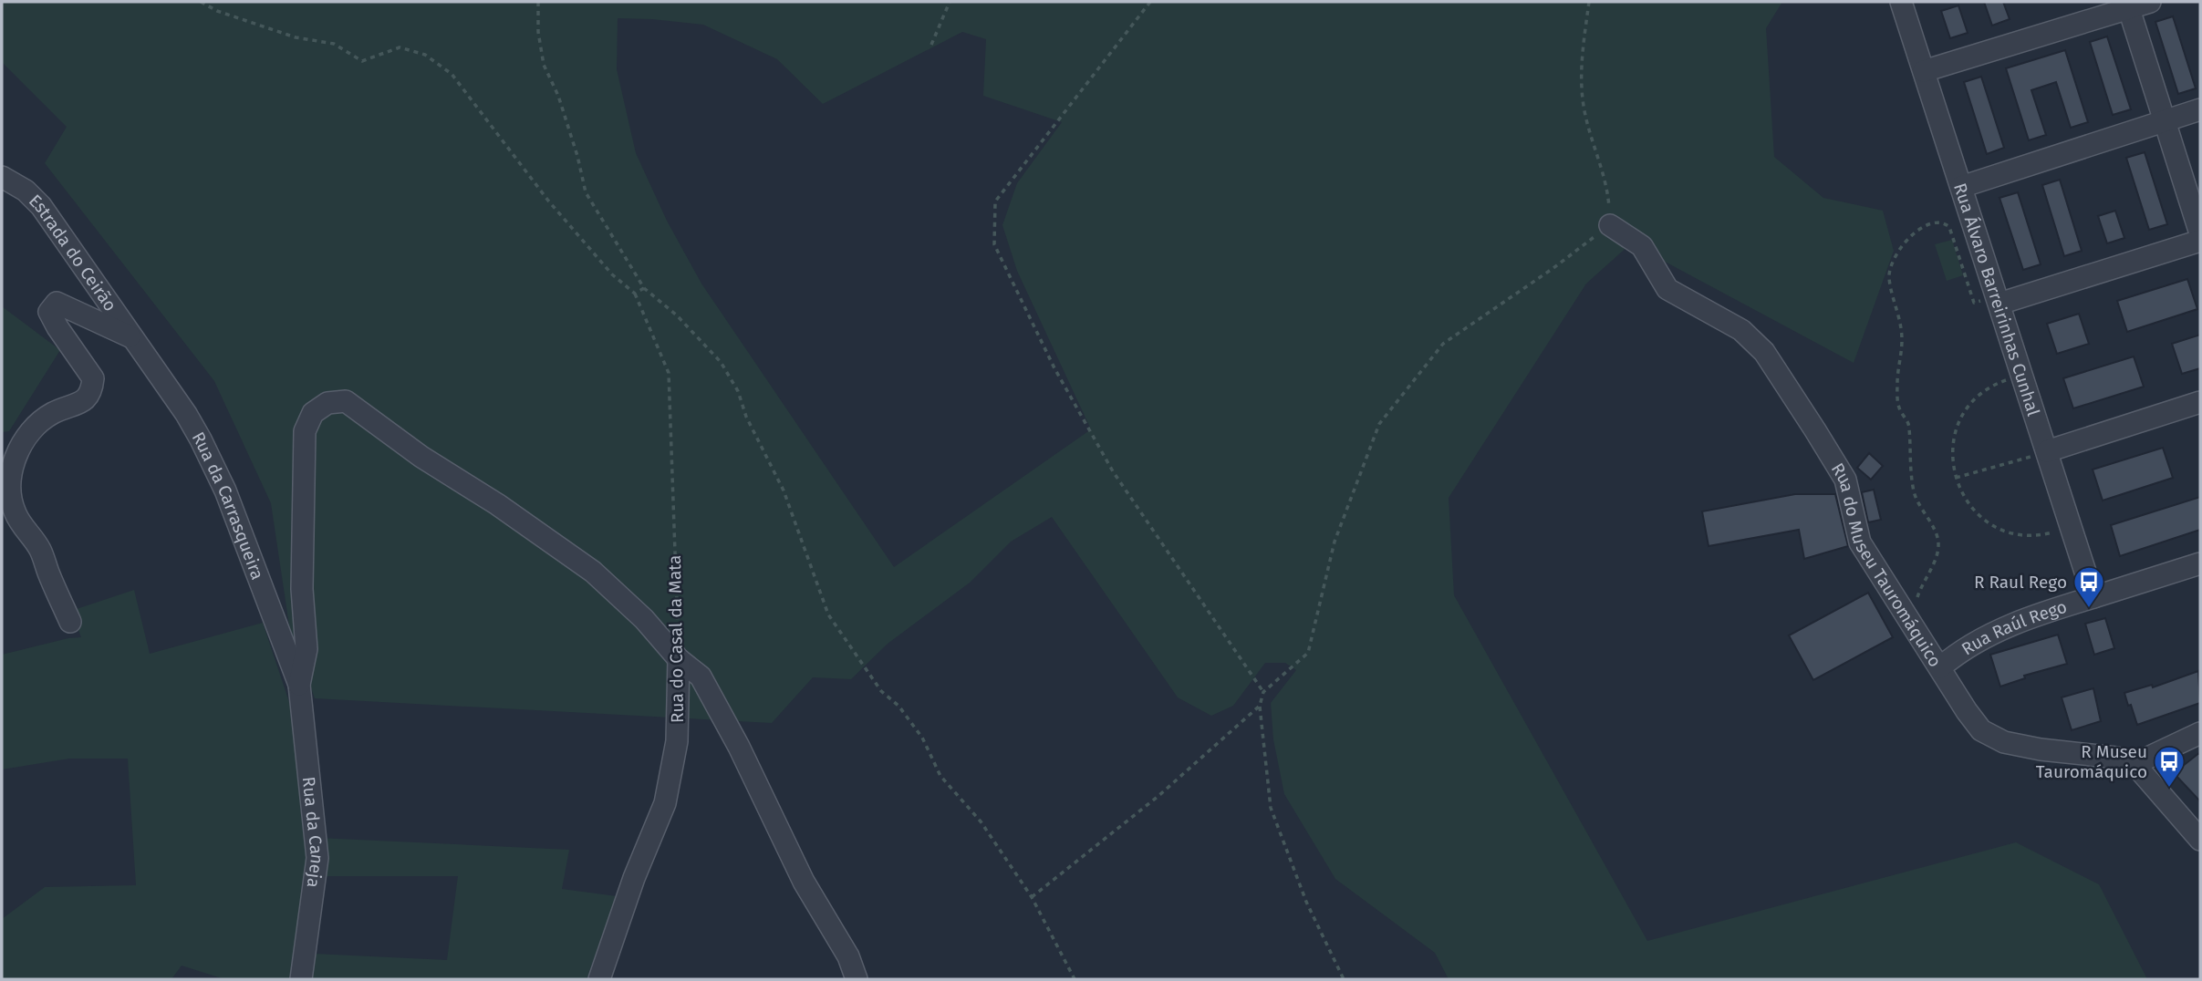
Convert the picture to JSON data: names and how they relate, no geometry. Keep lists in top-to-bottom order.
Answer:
{
  "streets": {
    "street": [
      "Estrada do Ceirão",
      "Rua Álvaro Barreirinhas Cunhal",
      "Rua da Carrasqueira",
      "Rua do Museu Tauromáquico",
      "Rua Raúl Rego",
      "Rua do Casal da Mata",
      "Rua da Caneja"
    ]
  },
  "crossings": [
    ["Estrada do Ceirão", "Rua da Carrasqueira"],
    ["Rua Álvaro Barreirinhas Cunhal", "Rua Raúl Rego"],
    ["Rua da Carrasqueira", "Rua da Caneja"],
    ["Rua do Museu Tauromáquico", "Rua Raúl Rego"]
  ],
  "places": {
    "bus stop": ["R Raul Rego", "R Museu Tauromáquico"]
  }
}
